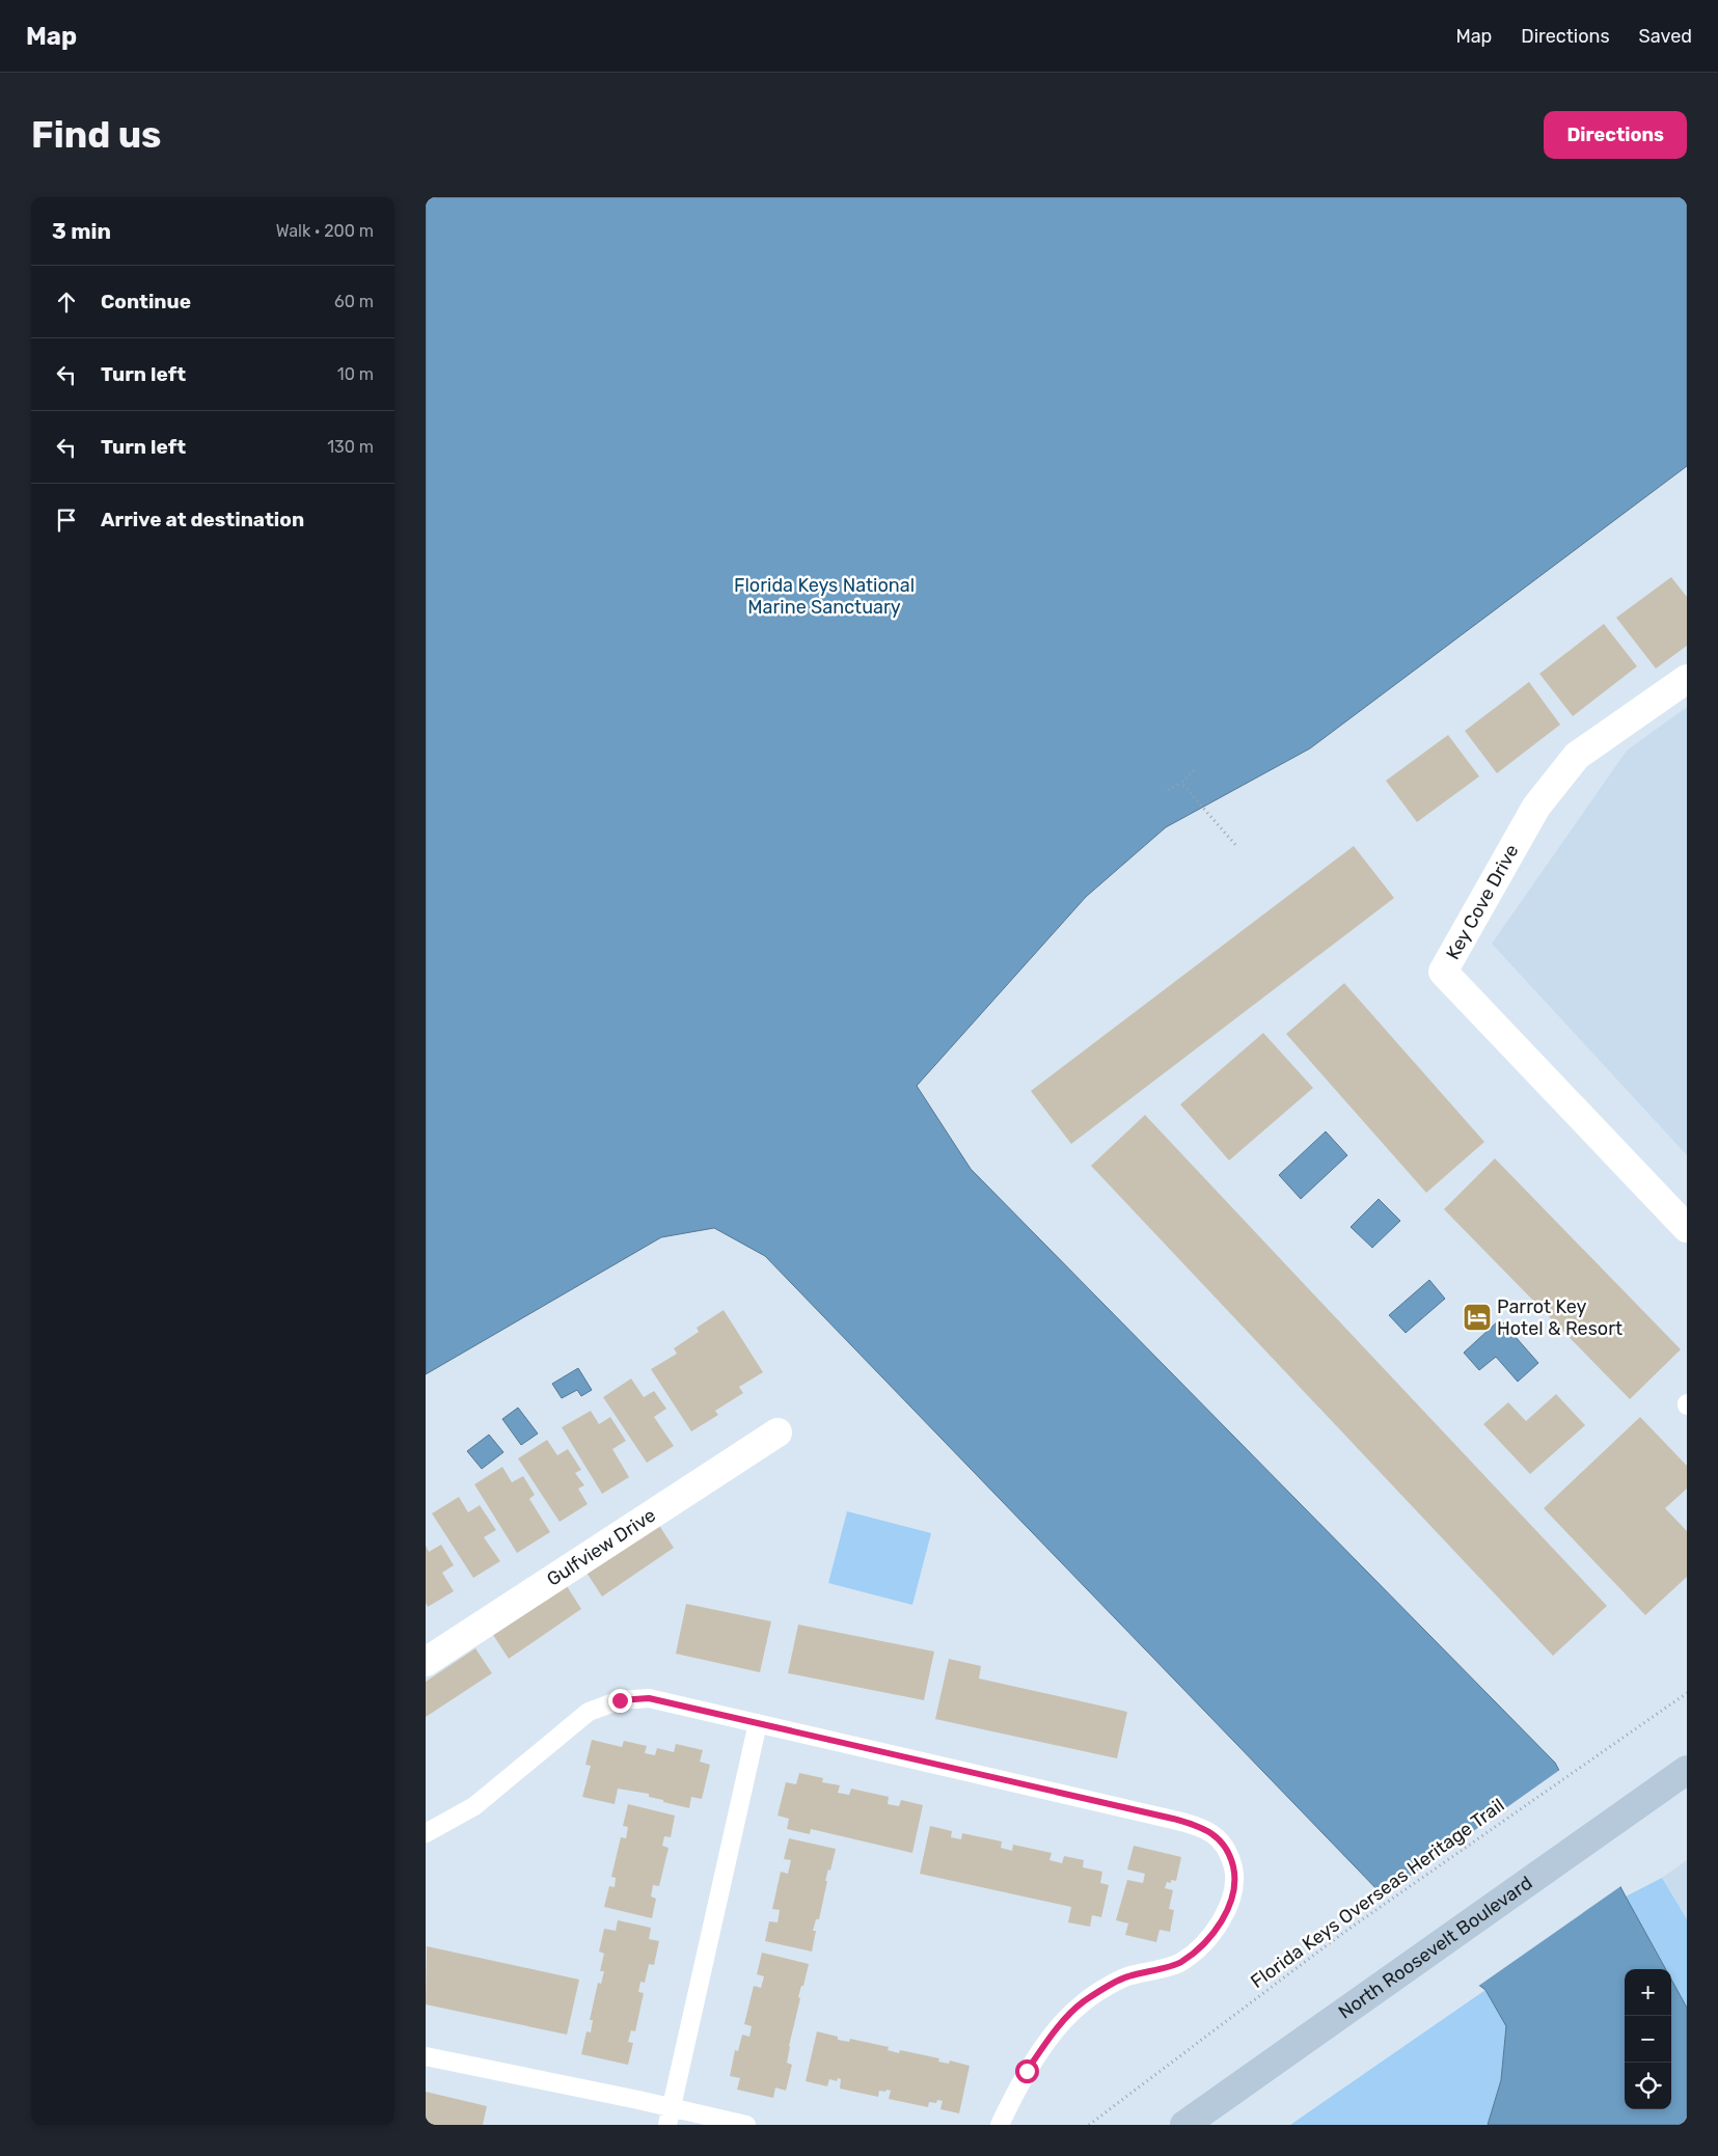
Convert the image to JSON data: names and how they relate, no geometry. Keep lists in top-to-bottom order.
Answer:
{
  "streets": {
    "main road": ["North Roosevelt Boulevard"],
    "street": ["Key Cove Drive", "Gulfview Drive"],
    "path": ["Florida Keys Overseas Heritage Trail"]
  },
  "parks": ["Florida Keys National Marine Sanctuary"],
  "places": {
    "hotel": ["Parrot Key Hotel & Resort"]
  },
  "page": {
    "header": "Map",
    "nav": ["Map", "Directions", "Saved"],
    "buttons": "Directions",
    "title": "Find us",
    "heading": ["3 min", "Walk · 200 m"],
    "list": [
      ["Continue", "60 m"],
      ["Turn left", "10 m"],
      ["Turn left", "130 m"],
      "Arrive at destination"
    ],
    "map_buttons": ["+", "−"]
  }
}
